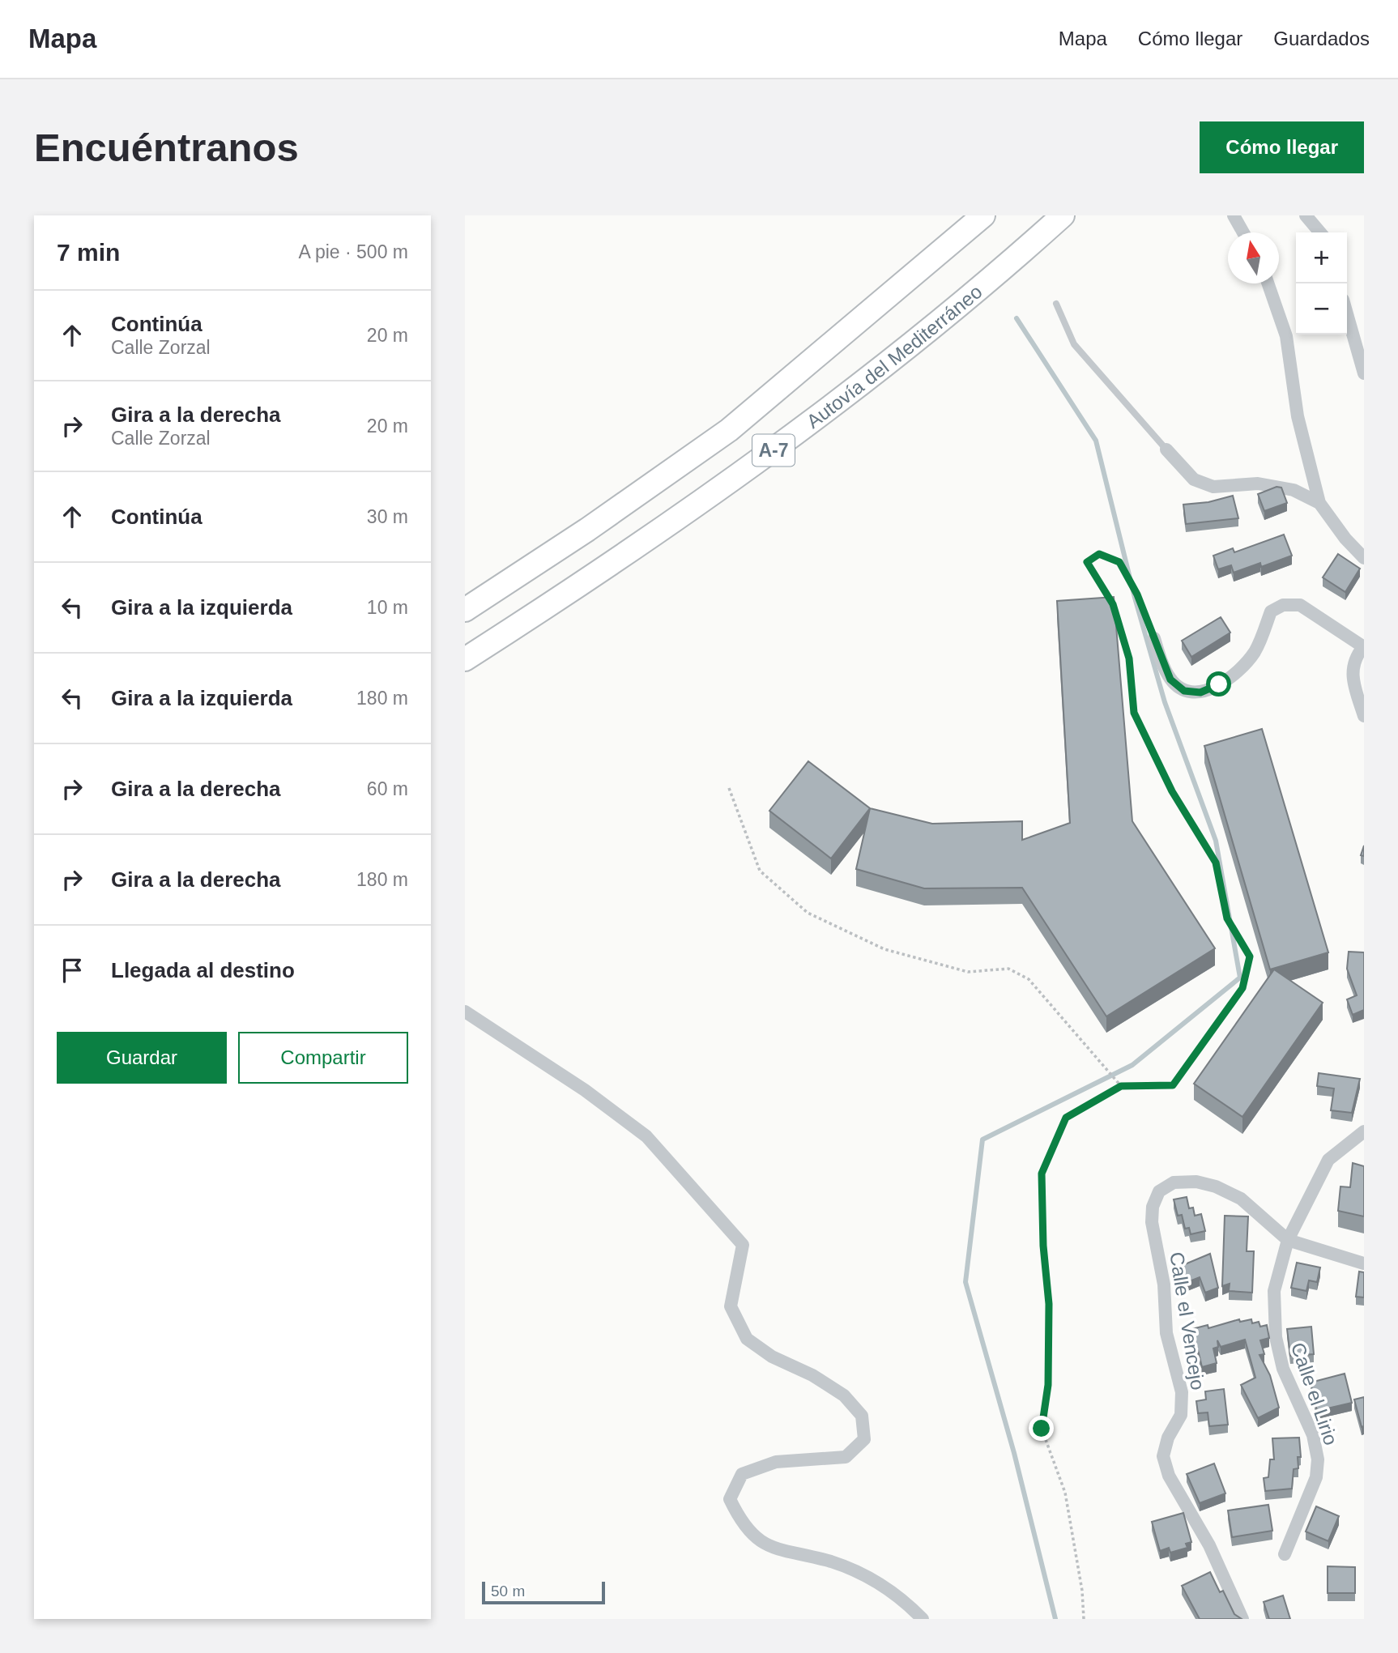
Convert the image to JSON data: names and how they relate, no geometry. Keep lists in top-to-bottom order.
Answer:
{
  "streets": {
    "highway": ["Autovía del Mediterráneo", "A-7"],
    "street": ["Calle el Vencejo", "Calle el Lirio"]
  },
  "crossings": [
    ["Calle el Vencejo", "Calle el Lirio"]
  ],
  "scale_bar": "50 m",
  "north": "top",
  "page": {
    "header": "Mapa",
    "nav": ["Mapa", "Cómo llegar", "Guardados"],
    "buttons": [
      "Cómo llegar",
      ["Guardar", "Compartir"]
    ],
    "title": "Encuéntranos",
    "heading": ["7 min", "A pie · 500 m"],
    "map_buttons": ["+", "−"],
    "list": [
      ["Continúa", "Calle Zorzal", "20 m"],
      ["Gira a la derecha", "Calle Zorzal", "20 m"],
      ["Continúa", "30 m"],
      ["Gira a la izquierda", "10 m"],
      ["Gira a la izquierda", "180 m"],
      ["Gira a la derecha", "60 m"],
      ["Gira a la derecha", "180 m"],
      "Llegada al destino"
    ],
    "scale": "50 m"
  }
}
